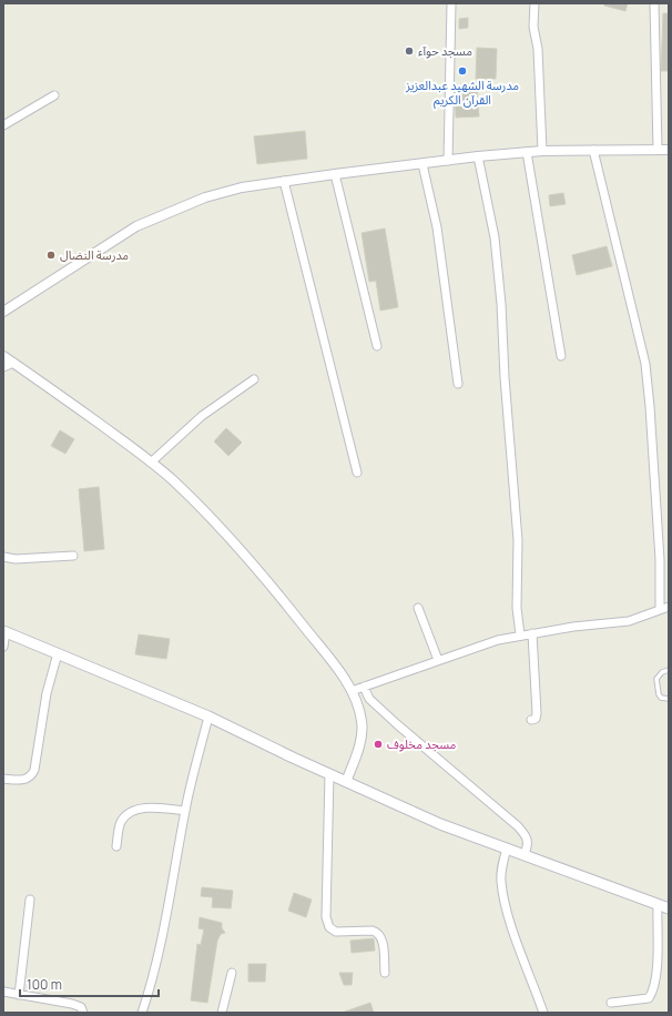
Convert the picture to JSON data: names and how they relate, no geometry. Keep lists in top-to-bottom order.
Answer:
{
  "places": [
    "مسجد حوآء",
    "مدرسة الشهيد عبدالعزيز القرآن الكريم",
    "مدرسة النضال",
    "مسجد مخلوف"
  ],
  "scale_bar": "100 m"
}
